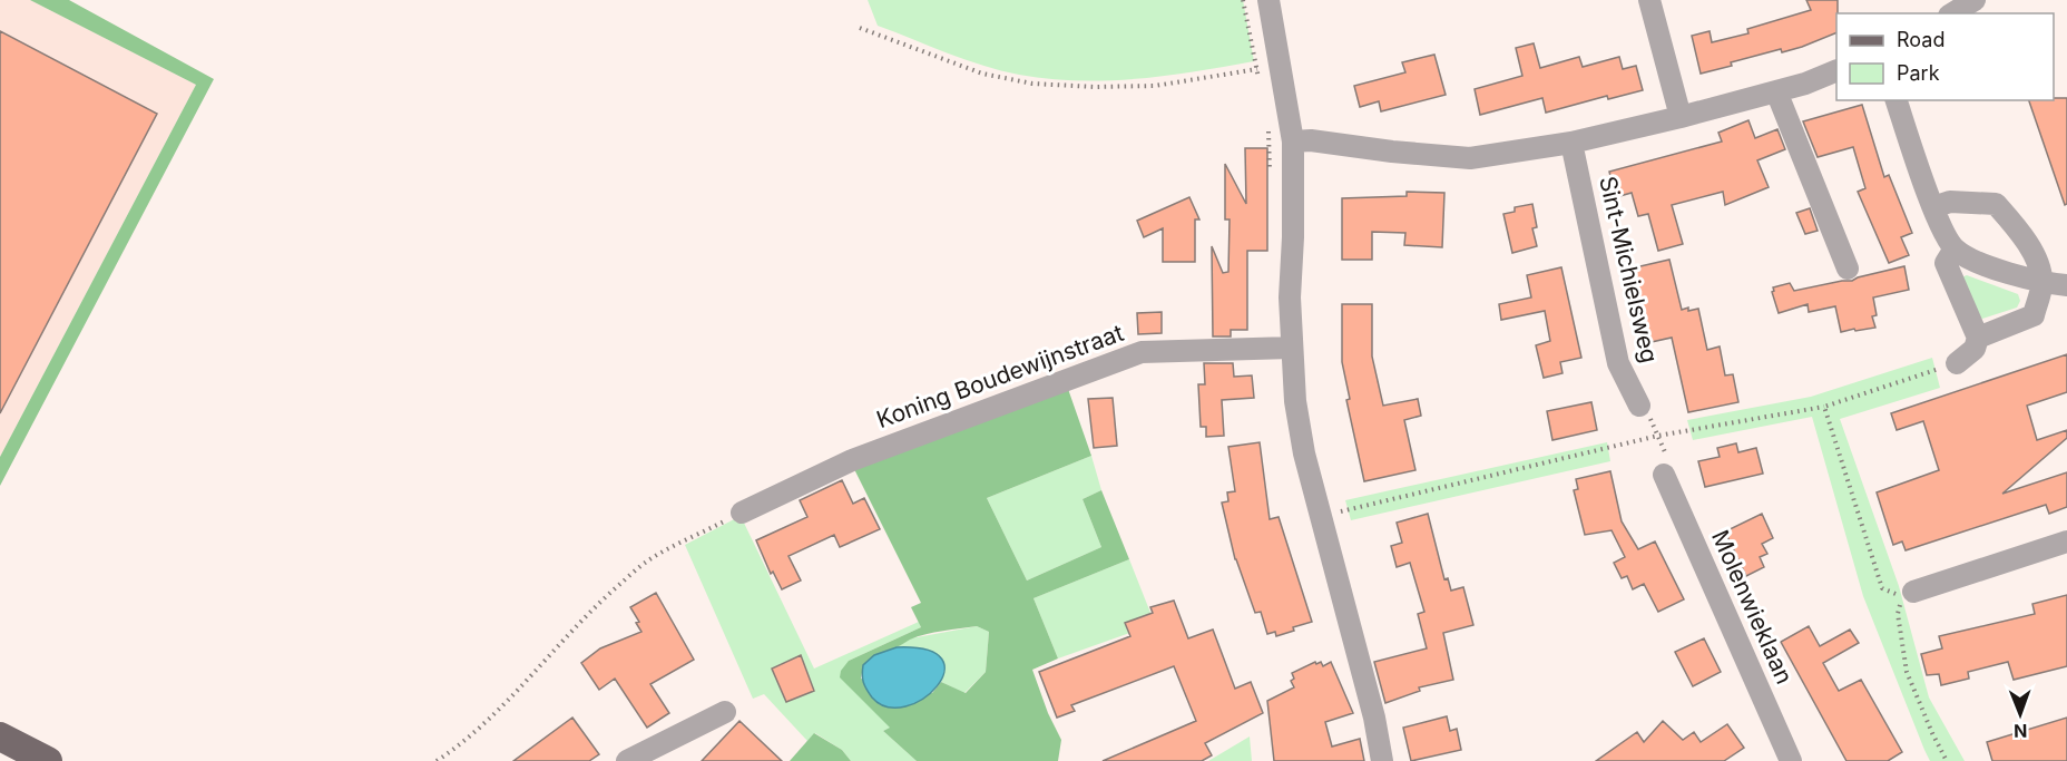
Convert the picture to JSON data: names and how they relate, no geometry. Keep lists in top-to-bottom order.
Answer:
{
  "streets": {
    "street": ["Sint-Michielsweg", "Koning Boudewijnstraat", "Molenwieklaan"]
  },
  "legend": ["Road", "Park"],
  "north": "bottom"
}
